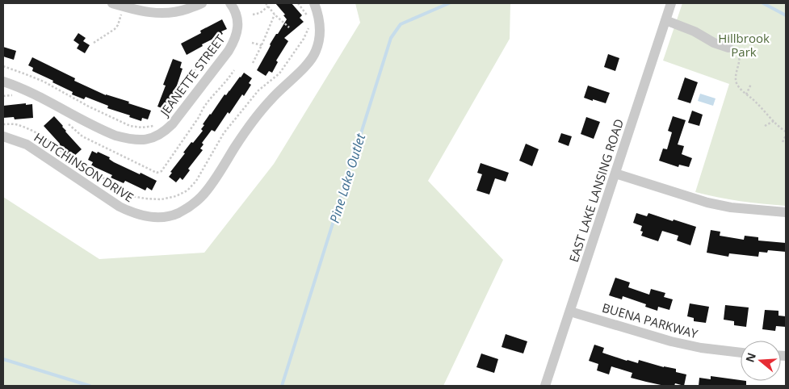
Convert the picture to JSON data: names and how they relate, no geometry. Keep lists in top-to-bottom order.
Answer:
{
  "streets": {
    "street": [
      "JEANETTE STREET",
      "HUTCHINSON DRIVE",
      "EAST LAKE LANSING ROAD",
      "BUENA PARKWAY"
    ]
  },
  "crossings": [
    ["EAST LAKE LANSING ROAD", "BUENA PARKWAY"]
  ],
  "water": ["Pine Lake Outlet"],
  "parks": ["Hillbrook Park"],
  "north": "left"
}
